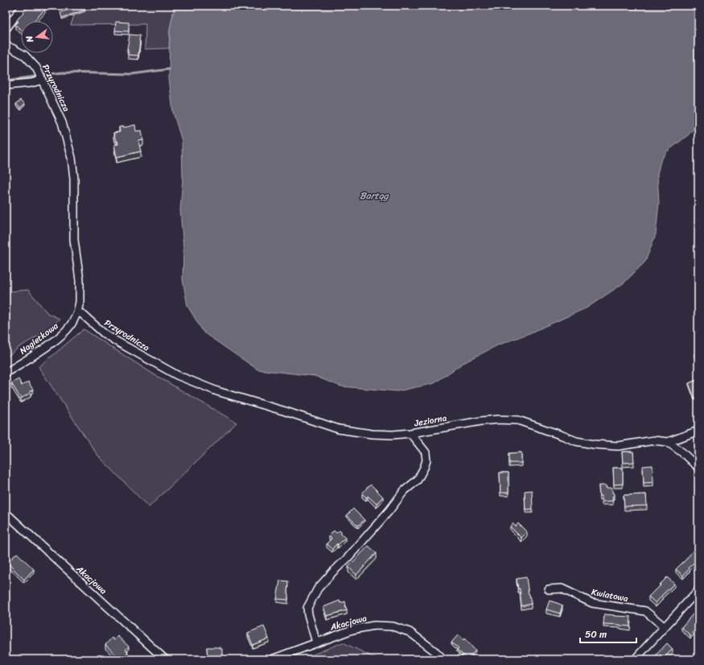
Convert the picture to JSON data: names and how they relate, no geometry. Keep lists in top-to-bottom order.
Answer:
{
  "streets": {
    "street": [
      "Przyrodnicza",
      "Nagietkowa",
      "Jeziorna",
      "Akacjowa",
      "Kwiatowa"
    ]
  },
  "crossings": [
    ["Przyrodnicza", "Nagietkowa"],
    ["Przyrodnicza", "Jeziorna"],
    ["Jeziorna", "Akacjowa"]
  ],
  "water": ["Bartąg"],
  "scale_bar": "50 m",
  "north": "left"
}
